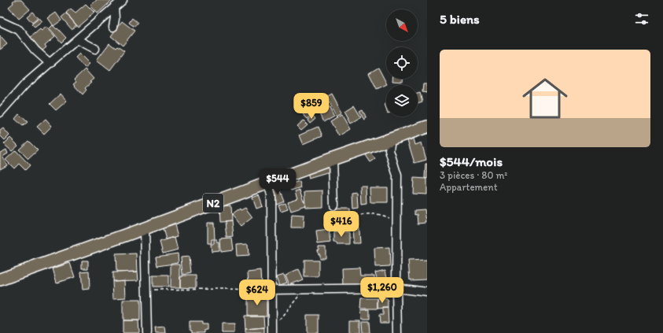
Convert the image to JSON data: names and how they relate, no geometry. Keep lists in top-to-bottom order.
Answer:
{
  "streets": {
    "highway": ["N2"]
  },
  "north": "bottom right",
  "page": {
    "heading": "5 biens",
    "list": [
      {
        "name": "$544/mois",
        "note": "3 pièces · 80 m² · Appartement"
      }
    ],
    "price": [
      "$859",
      "$544",
      "$416",
      "$1,260",
      "$624"
    ]
  }
}
